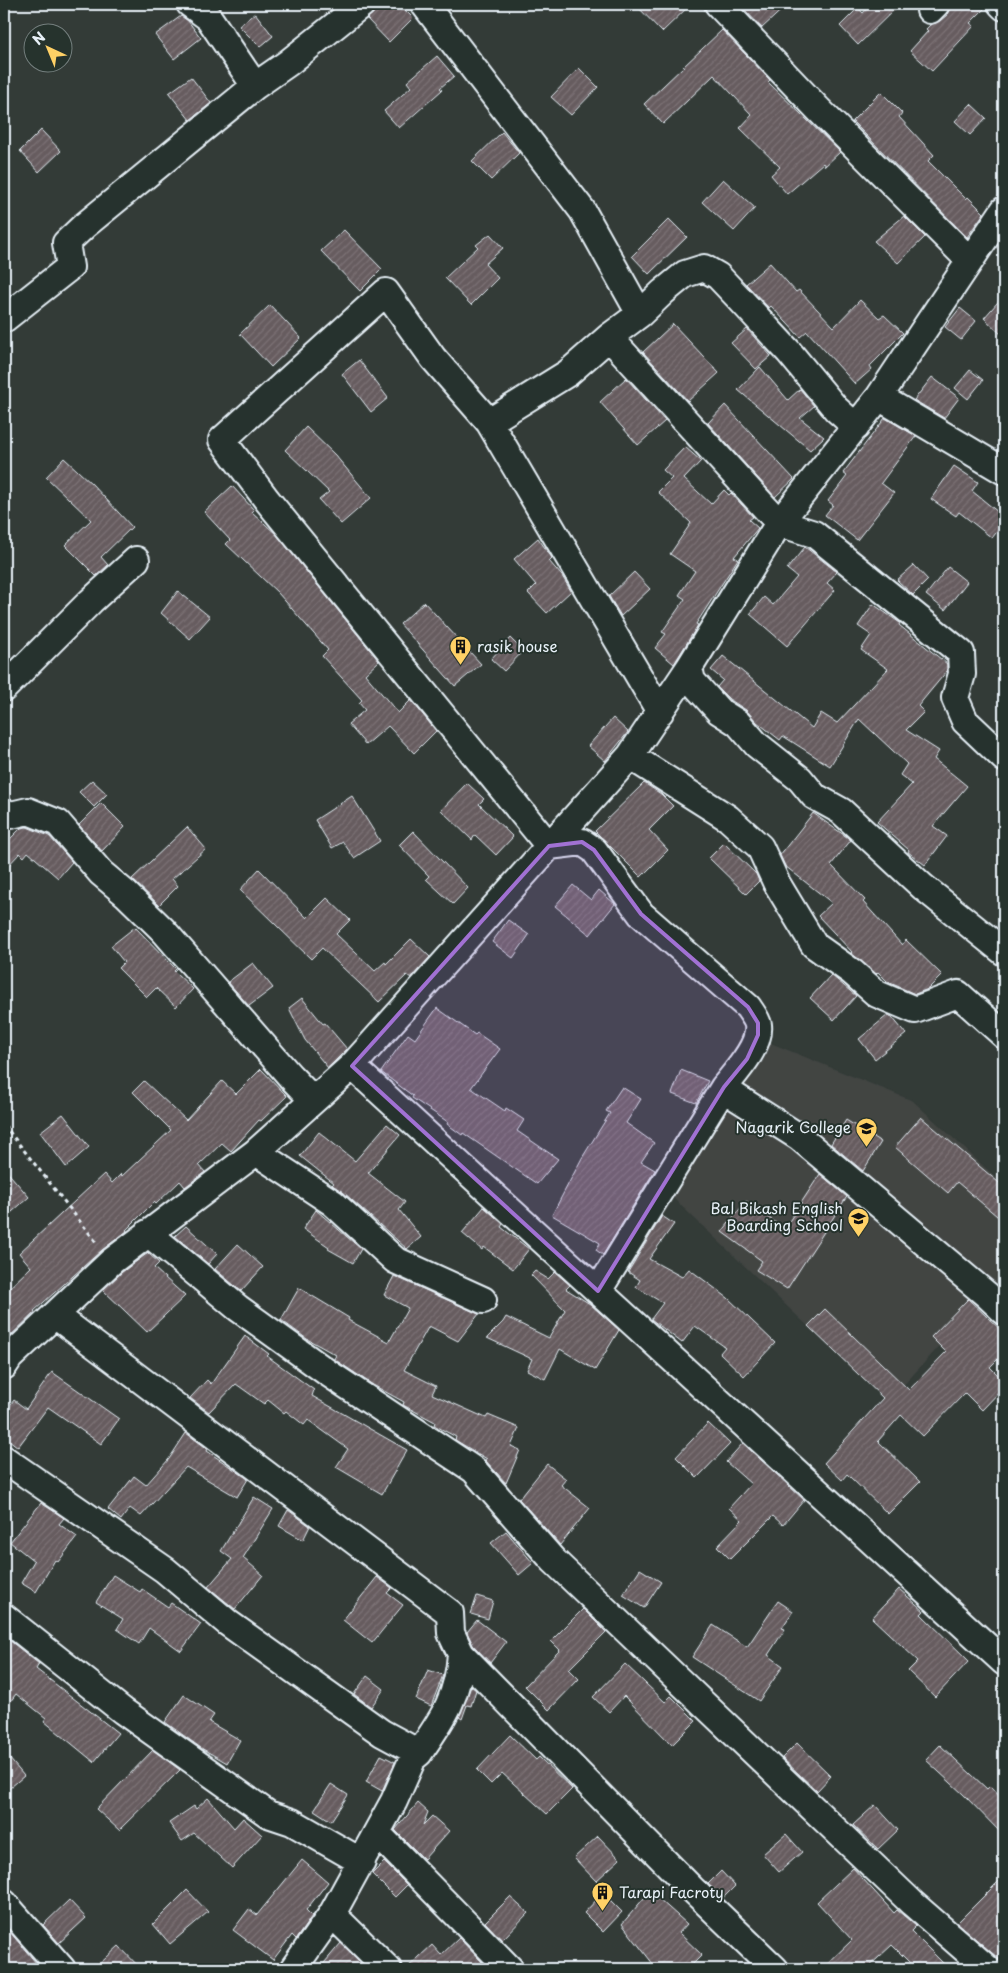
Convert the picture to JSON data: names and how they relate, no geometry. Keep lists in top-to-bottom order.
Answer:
{
  "places": {
    "building": ["rasik house", "Tarapi Facroty"],
    "school or university": ["Nagarik College", "Bal Bikash English Boarding School"]
  },
  "north": "top left"
}
